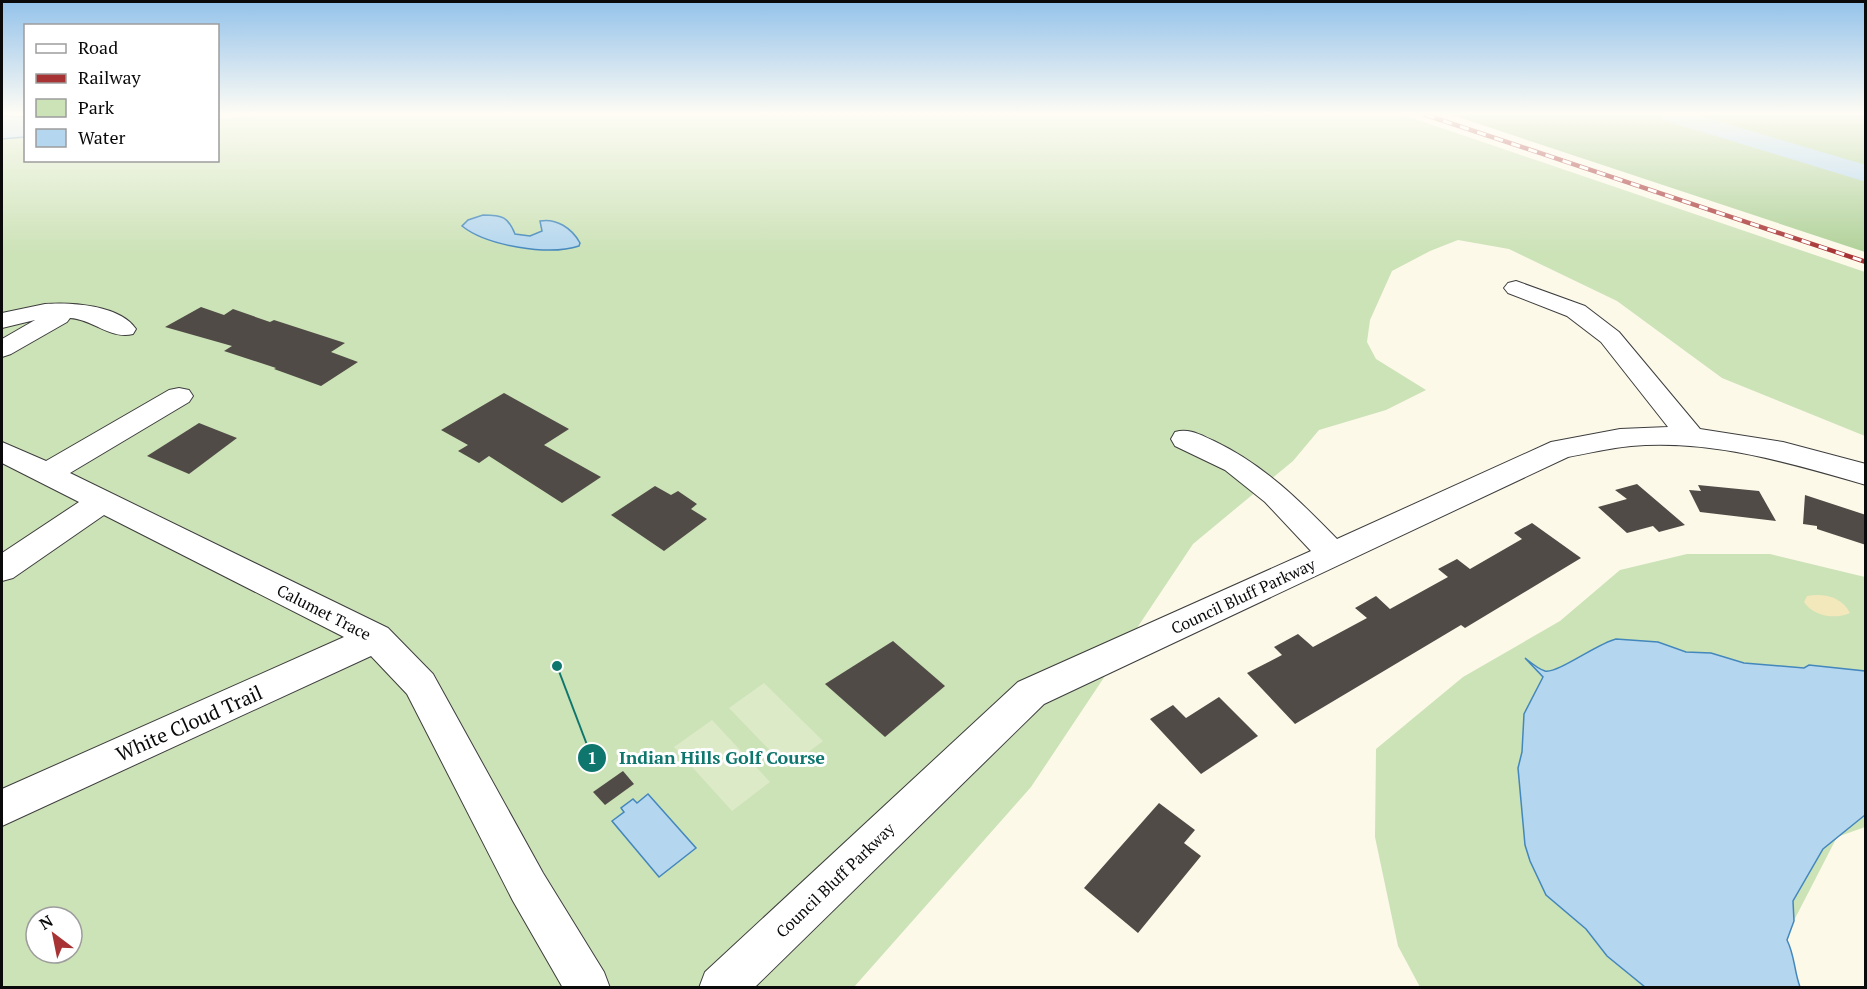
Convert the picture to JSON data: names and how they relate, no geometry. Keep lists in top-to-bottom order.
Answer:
{
  "streets": {
    "street": ["Council Bluff Parkway", "Calumet Trace", "White Cloud Trail"]
  },
  "crossings": [
    ["Calumet Trace", "White Cloud Trail"]
  ],
  "places": ["Indian Hills Golf Course"],
  "legend": [
    "Road",
    "Railway",
    "Park",
    "Water"
  ],
  "north": "top left"
}
